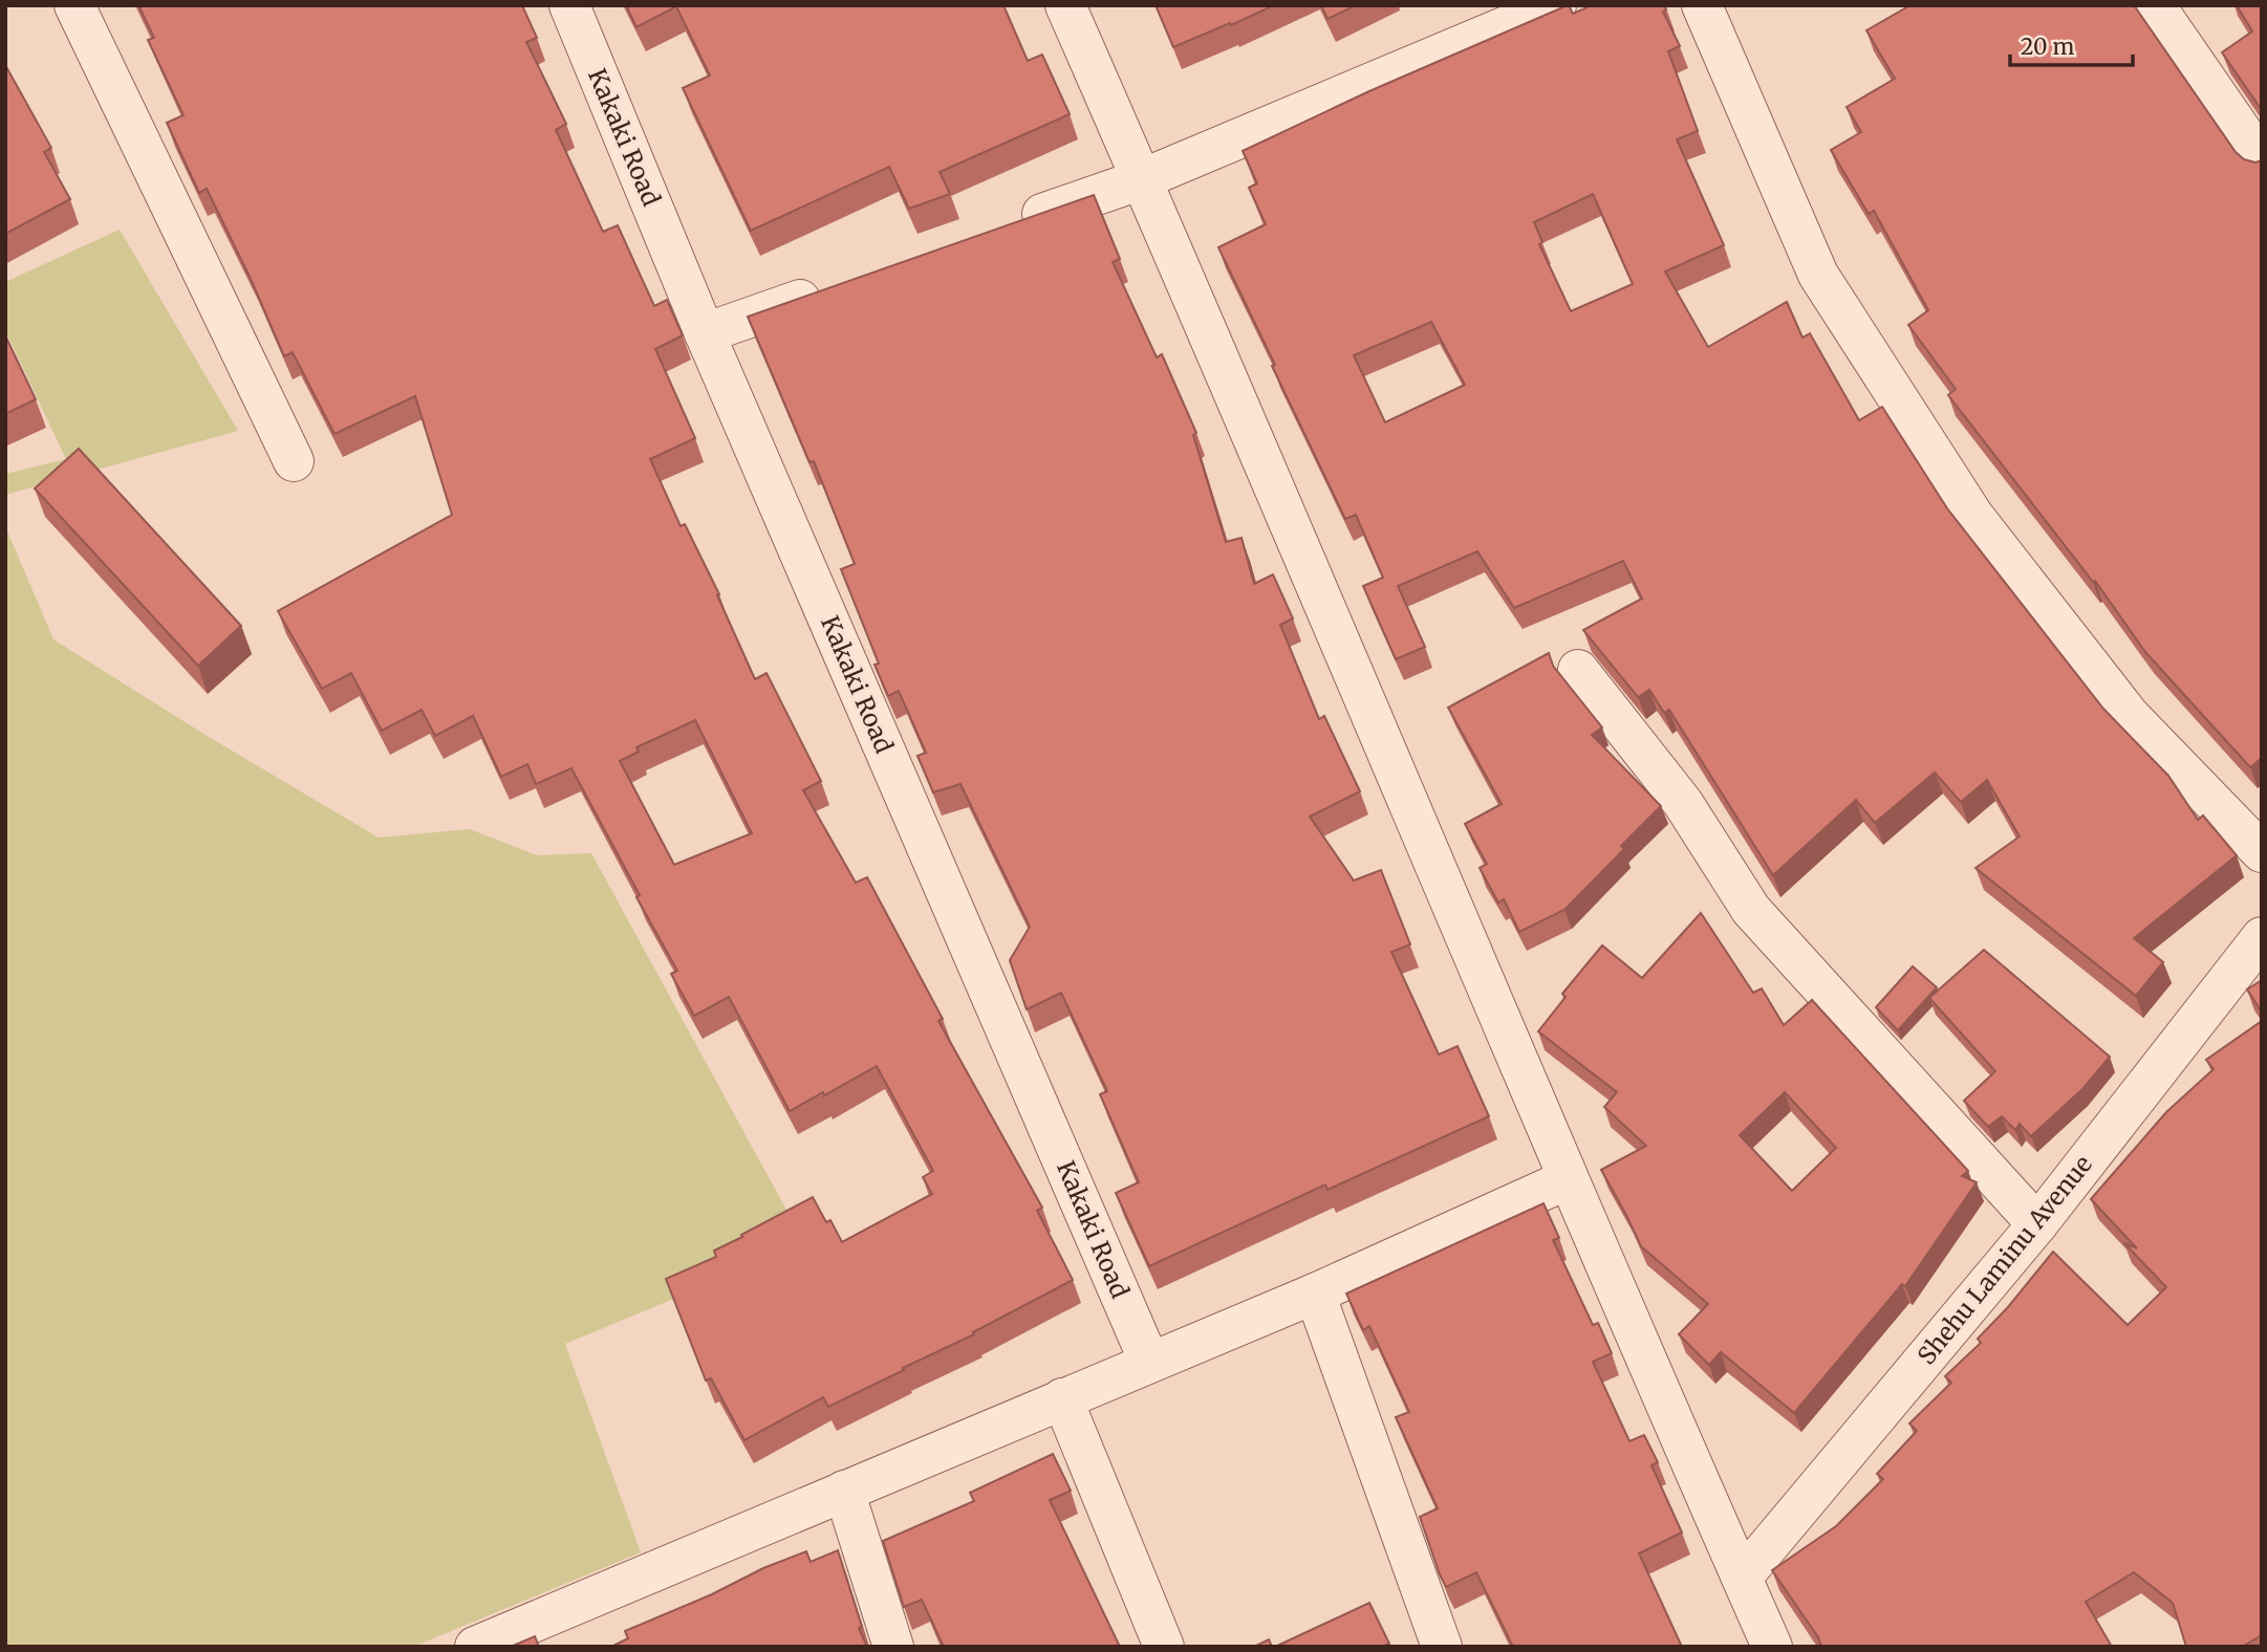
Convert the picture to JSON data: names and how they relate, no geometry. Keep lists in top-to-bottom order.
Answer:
{
  "streets": {
    "street": ["Kakaki Road", "Shehu Laminu Avenue"]
  },
  "scale_bar": "20 m"
}
